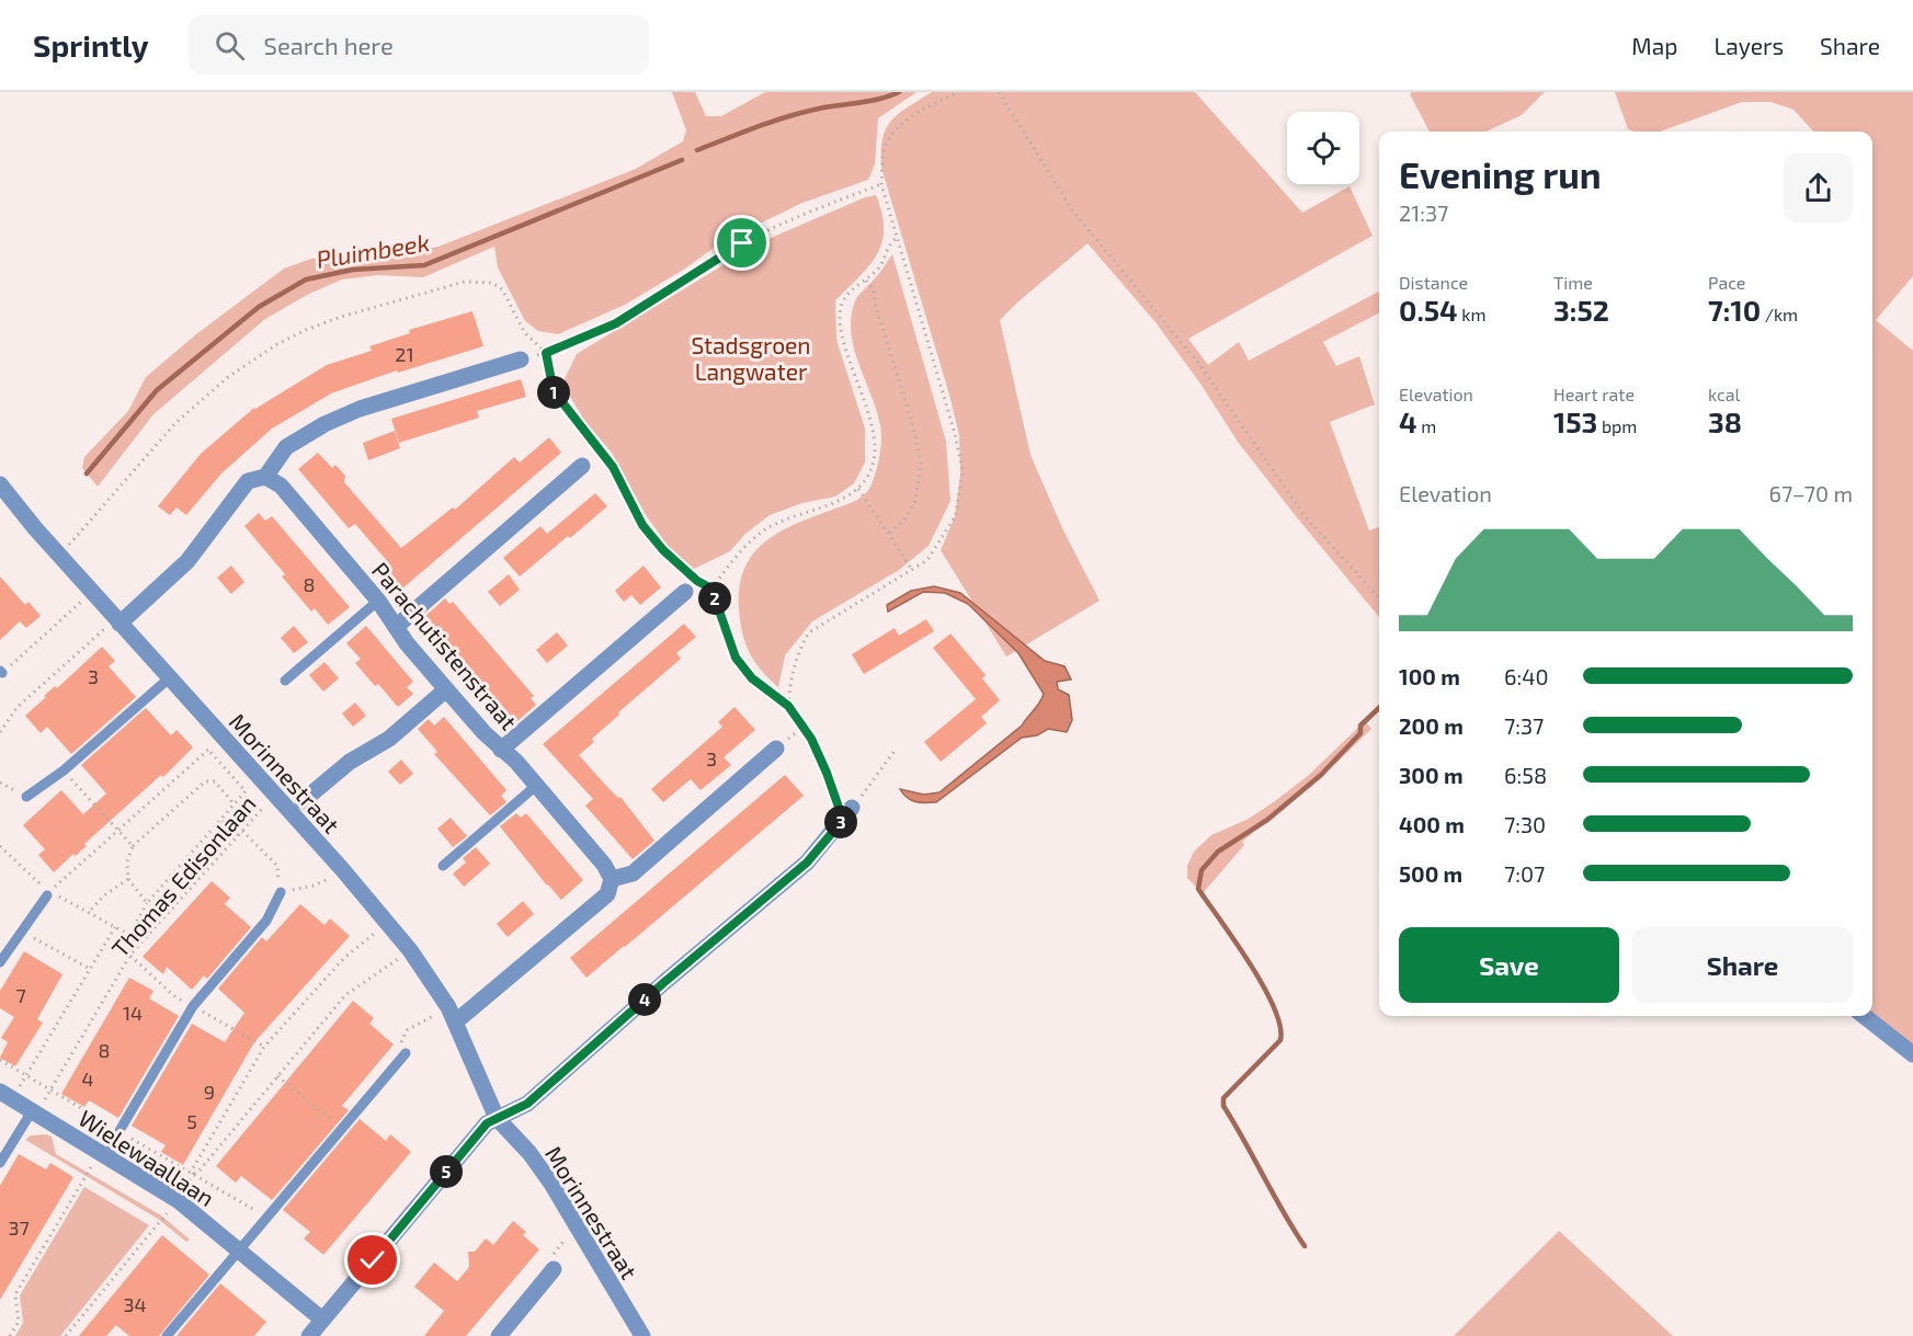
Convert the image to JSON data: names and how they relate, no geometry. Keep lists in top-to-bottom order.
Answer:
{
  "streets": {
    "street": ["Parachutistenstraat", "Morinnestraat", "Wielewaallaan"],
    "path": ["Thomas Edisonlaan"]
  },
  "crossings": [
    ["Morinnestraat", "Thomas Edisonlaan"],
    ["Thomas Edisonlaan", "Wielewaallaan"]
  ],
  "water": ["Pluimbeek"],
  "parks": ["Stadsgroen Langwater"],
  "house_numbers": [
    "21",
    "8",
    "3",
    "3",
    "7",
    "14",
    "8",
    "4",
    "9",
    "5",
    "37",
    "34"
  ],
  "page": {
    "header": "Sprintly",
    "search": "Search here",
    "nav": ["Map", "Layers", "Share"],
    "heading": ["Evening run", "21:37"],
    "stats": [
      ["Distance", "0.54 km"],
      ["Time", "3:52"],
      ["Pace", "7:10 /km"],
      ["Elevation", "4 m"],
      ["Heart rate", "153 bpm"],
      ["kcal", "38"]
    ],
    "pins": [
      "1",
      "2",
      "3",
      "4",
      "5"
    ],
    "chart": ["Elevation", "67–70 m"],
    "list": [
      {
        "name": "100 m",
        "note": "6:40"
      },
      {
        "name": "200 m",
        "note": "7:37"
      },
      {
        "name": "300 m",
        "note": "6:58"
      },
      {
        "name": "400 m",
        "note": "7:30"
      },
      {
        "name": "500 m",
        "note": "7:07"
      }
    ],
    "buttons": ["Save", "Share"]
  }
}
